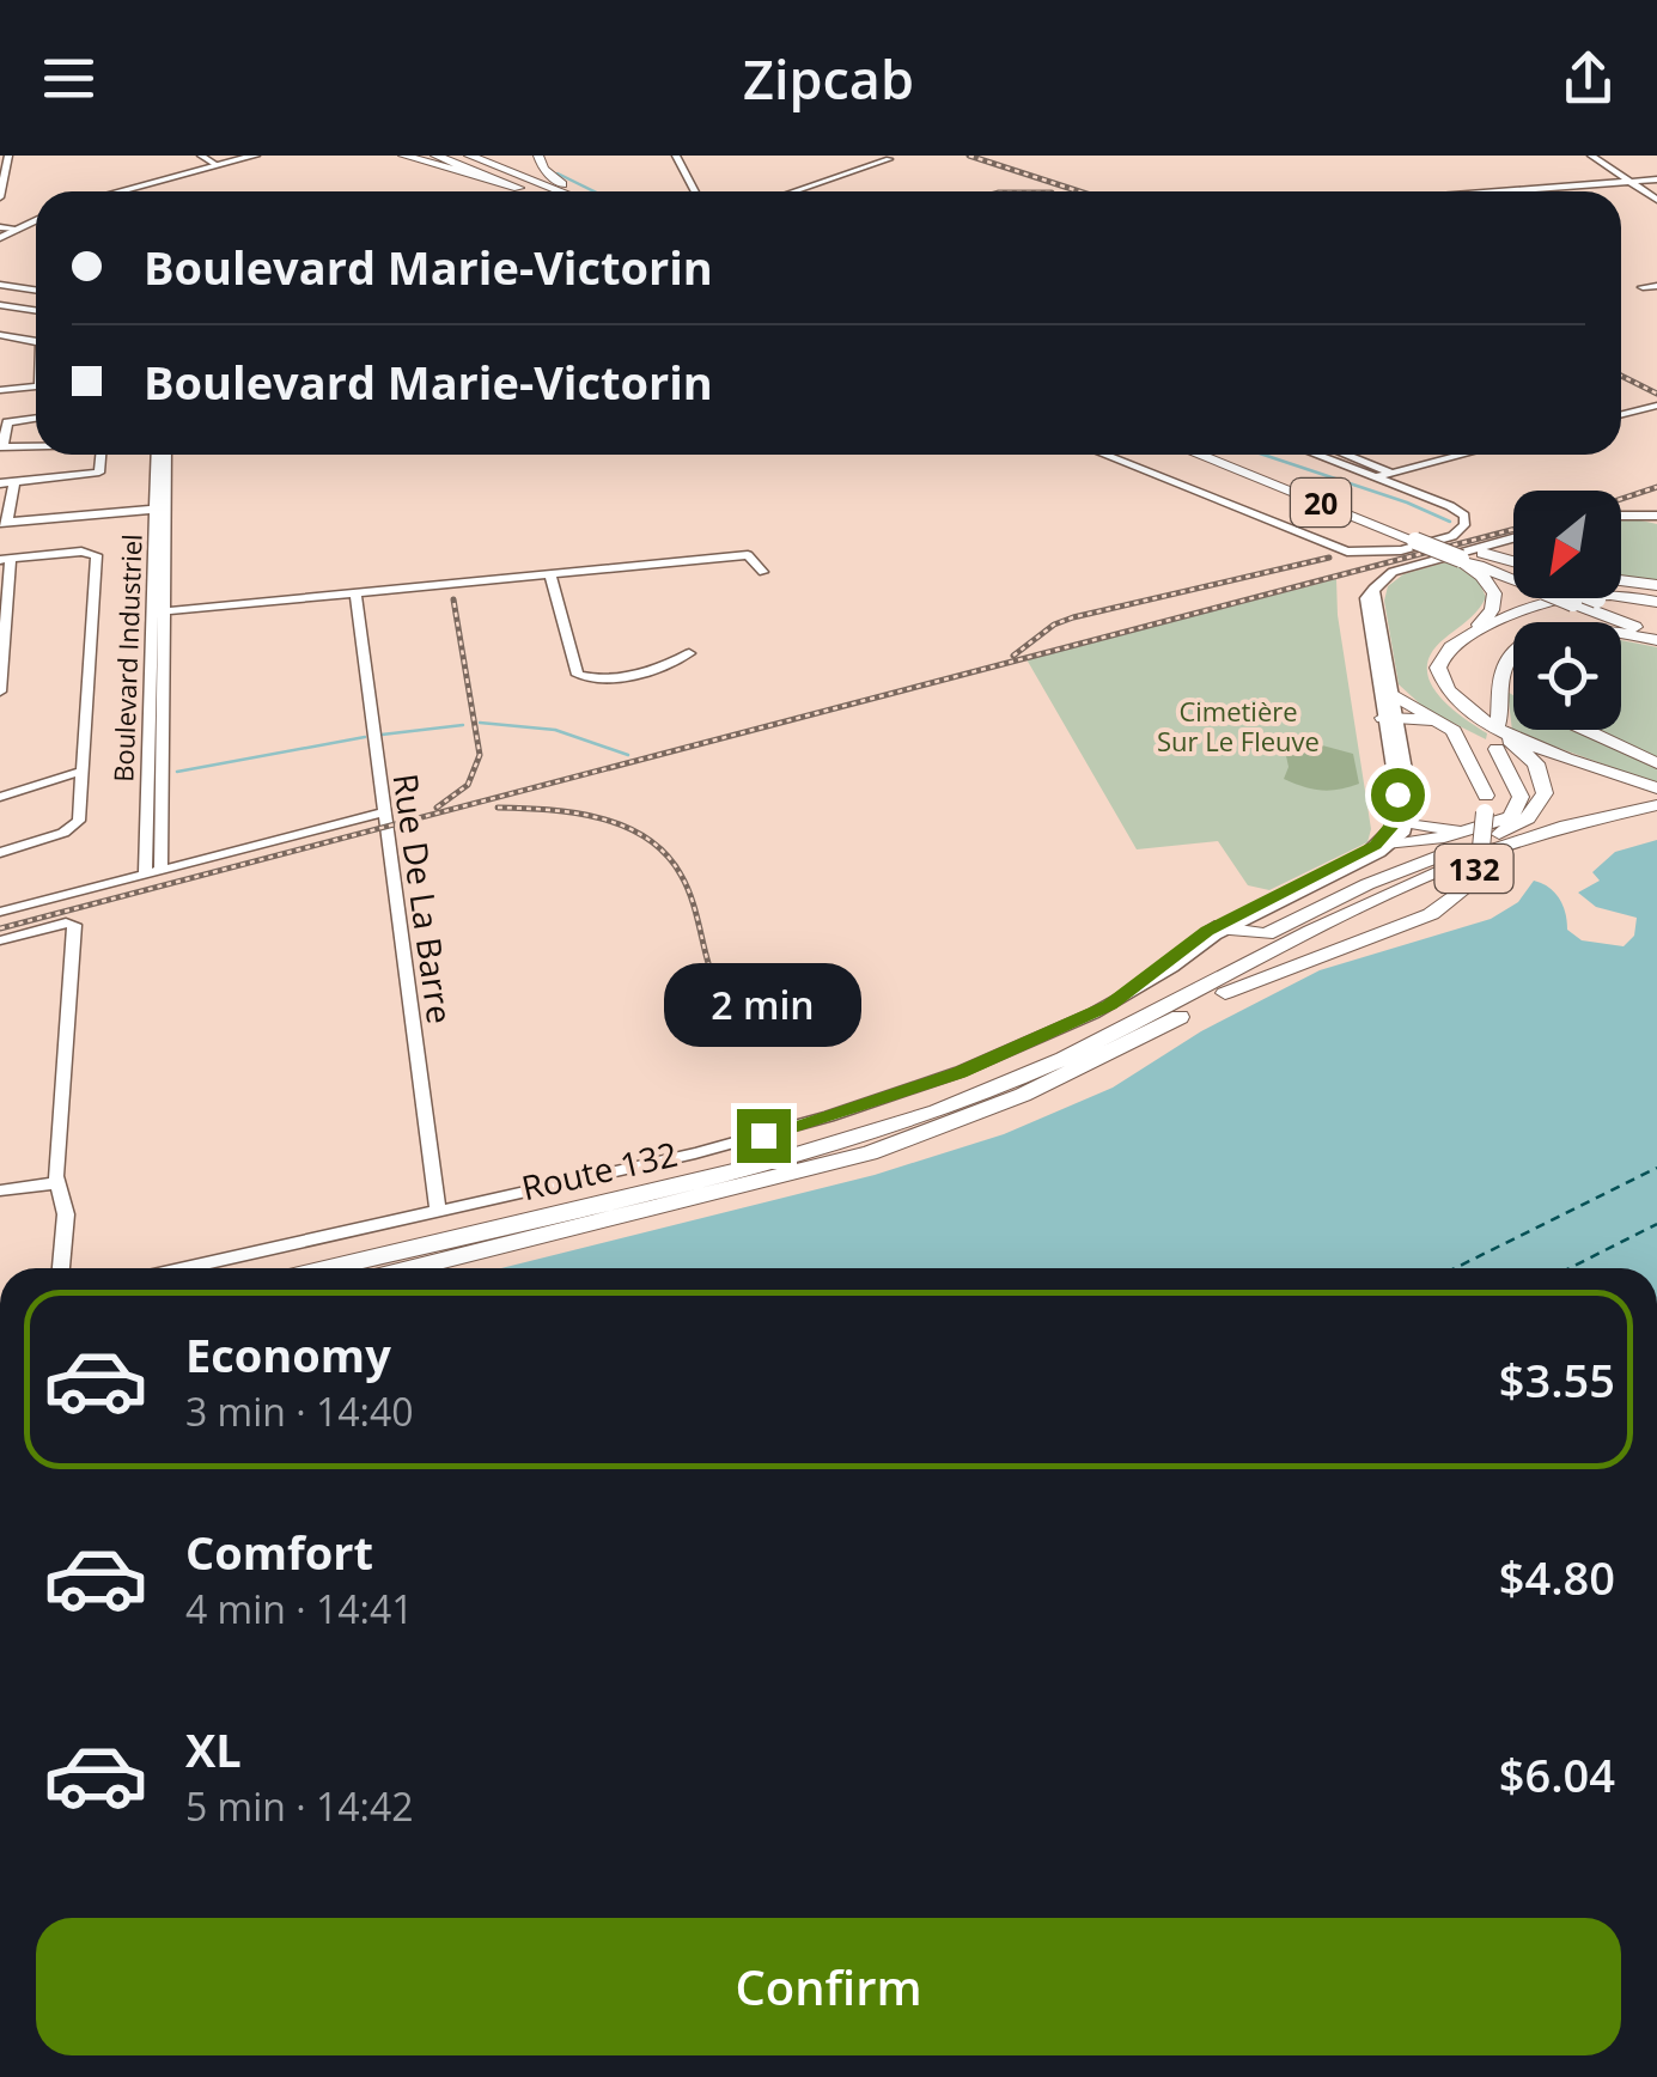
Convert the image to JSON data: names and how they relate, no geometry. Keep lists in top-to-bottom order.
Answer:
{
  "streets": {
    "highway": ["20", "132", "Route 132"],
    "street": ["Boulevard Industriel", "Rue De La Barre"]
  },
  "parks": ["Cimetière Sur Le Fleuve"],
  "north": "bottom left",
  "page": {
    "header": "Zipcab",
    "banner": ["Boulevard Marie-Victorin", "Boulevard Marie-Victorin"],
    "bubble": "2 min",
    "list": [
      {
        "name": "Economy",
        "note": "3 min · 14:40",
        "value": "$3.55"
      },
      {
        "name": "Comfort",
        "note": "4 min · 14:41",
        "value": "$4.80"
      },
      {
        "name": "XL",
        "note": "5 min · 14:42",
        "value": "$6.04"
      }
    ],
    "buttons": "Confirm"
  }
}
